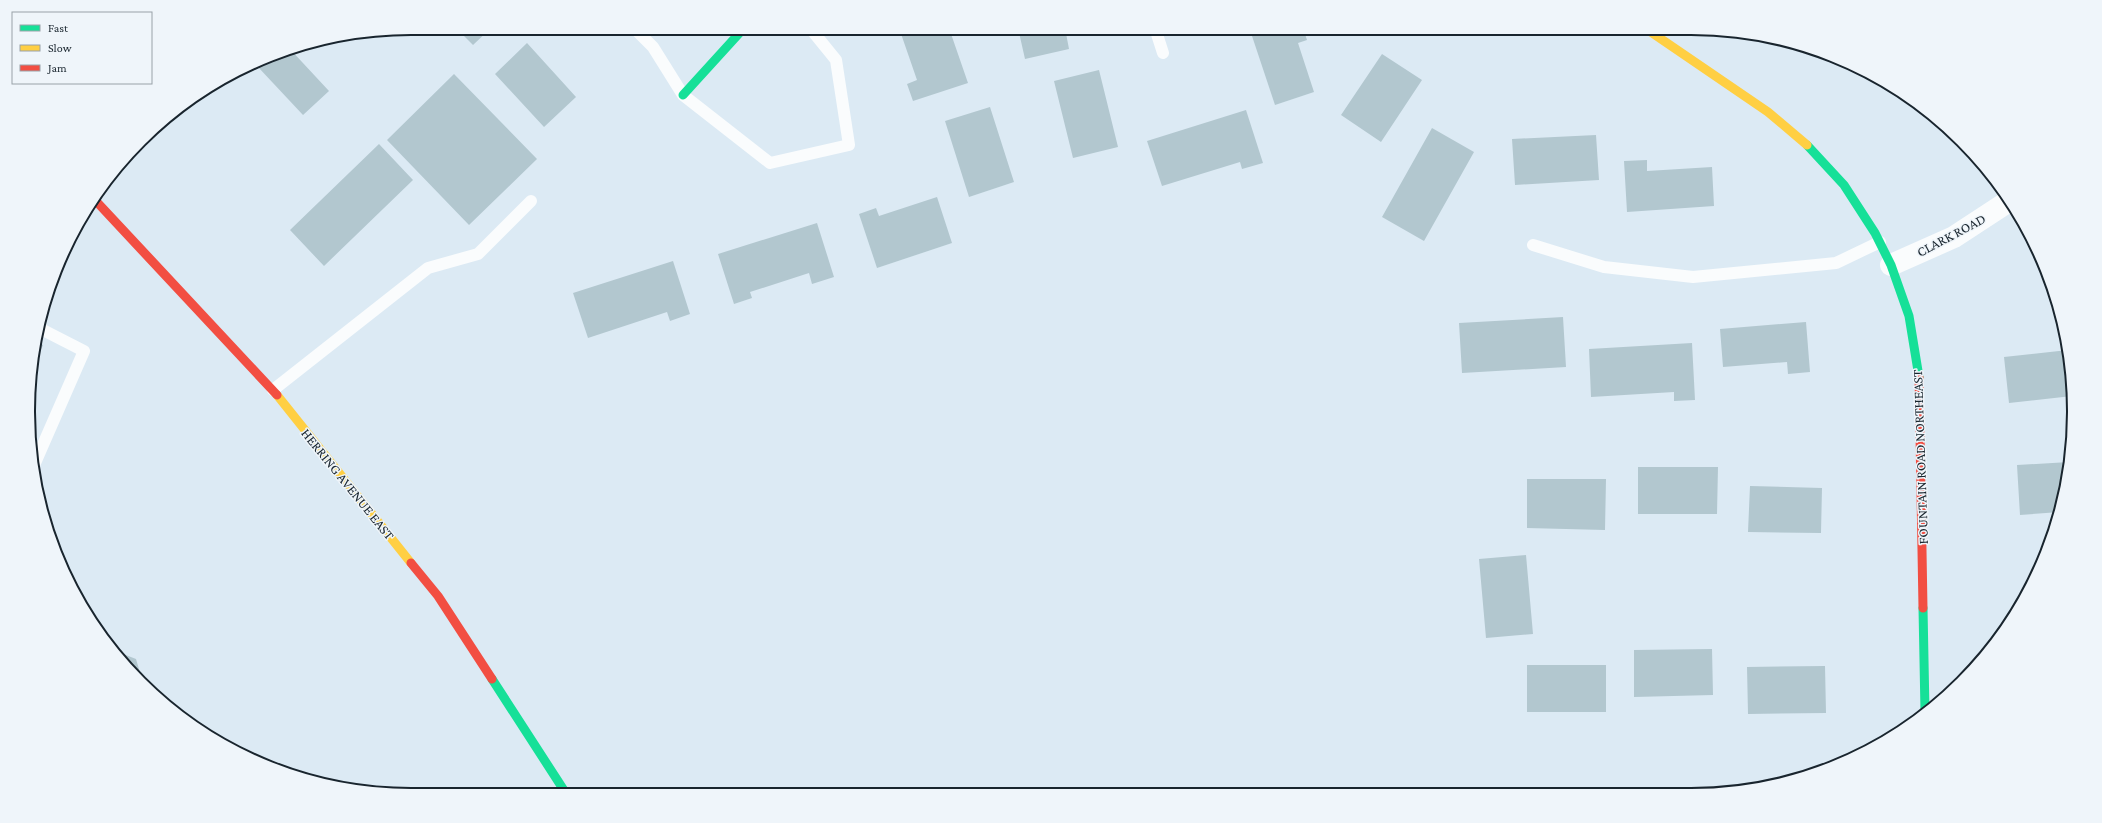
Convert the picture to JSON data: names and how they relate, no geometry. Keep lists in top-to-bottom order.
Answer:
{
  "streets": {
    "street": ["CLARK ROAD", "FOUNTAIN ROAD NORTHEAST", "HERRING AVENUE EAST"]
  },
  "crossings": [
    ["CLARK ROAD", "FOUNTAIN ROAD NORTHEAST"]
  ],
  "legend": ["Fast", "Slow", "Jam"]
}
